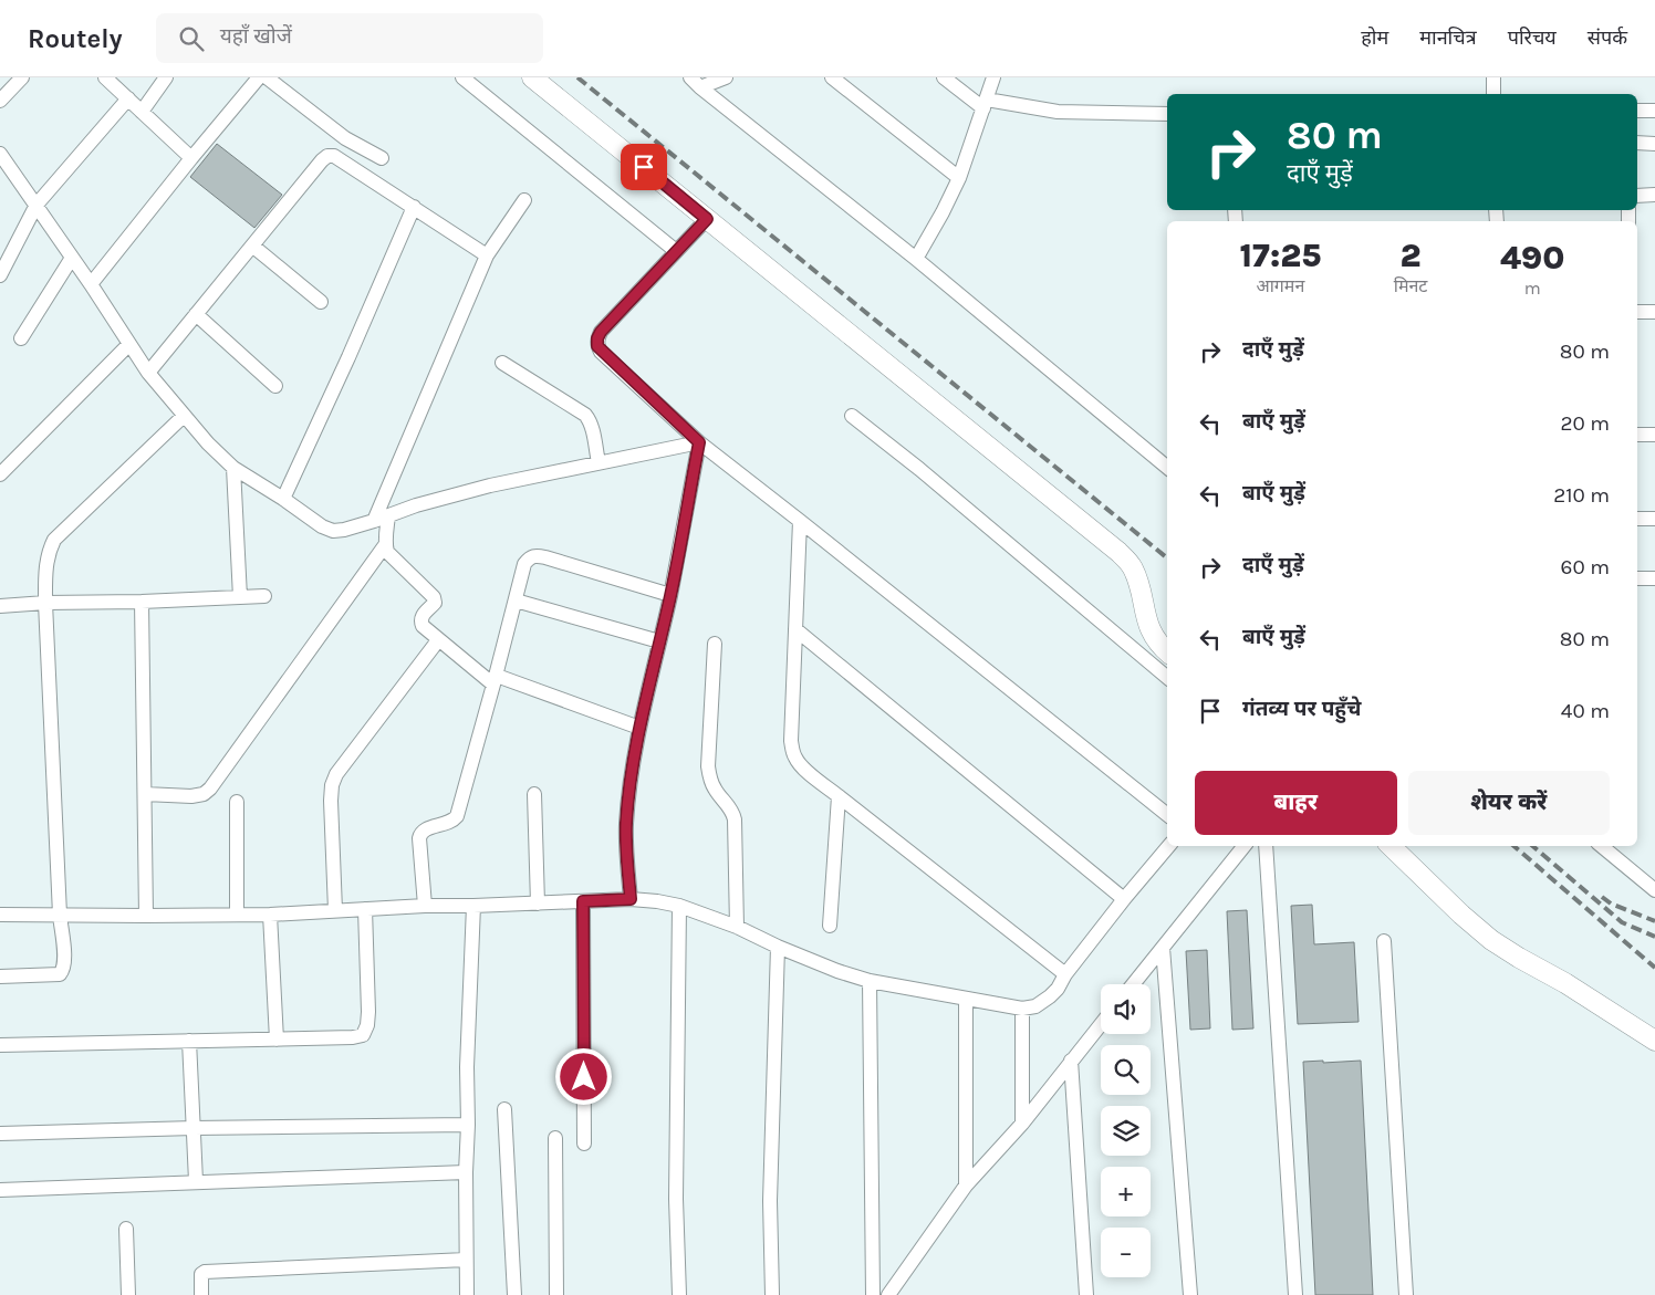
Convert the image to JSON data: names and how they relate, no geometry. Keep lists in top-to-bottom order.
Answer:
{
  "page": {
    "header": "Routely",
    "search": "यहाँ खोजें",
    "nav": [
      "होम",
      "मानचित्र",
      "परिचय",
      "संपर्क"
    ],
    "turn": ["80 m", "दाएँ मुड़ें"],
    "eta": [
      "17:25",
      "आगमन",
      "2",
      "मिनट",
      "490",
      "m"
    ],
    "list": [
      {
        "name": "दाएँ मुड़ें",
        "value": "80 m"
      },
      {
        "name": "बाएँ मुड़ें",
        "value": "20 m"
      },
      {
        "name": "बाएँ मुड़ें",
        "value": "210 m"
      },
      {
        "name": "दाएँ मुड़ें",
        "value": "60 m"
      },
      {
        "name": "बाएँ मुड़ें",
        "value": "80 m"
      },
      {
        "name": "गंतव्य पर पहुँचे",
        "value": "40 m"
      }
    ],
    "buttons": ["बाहर", "शेयर करें"],
    "map_buttons": ["+", "−"]
  }
}
